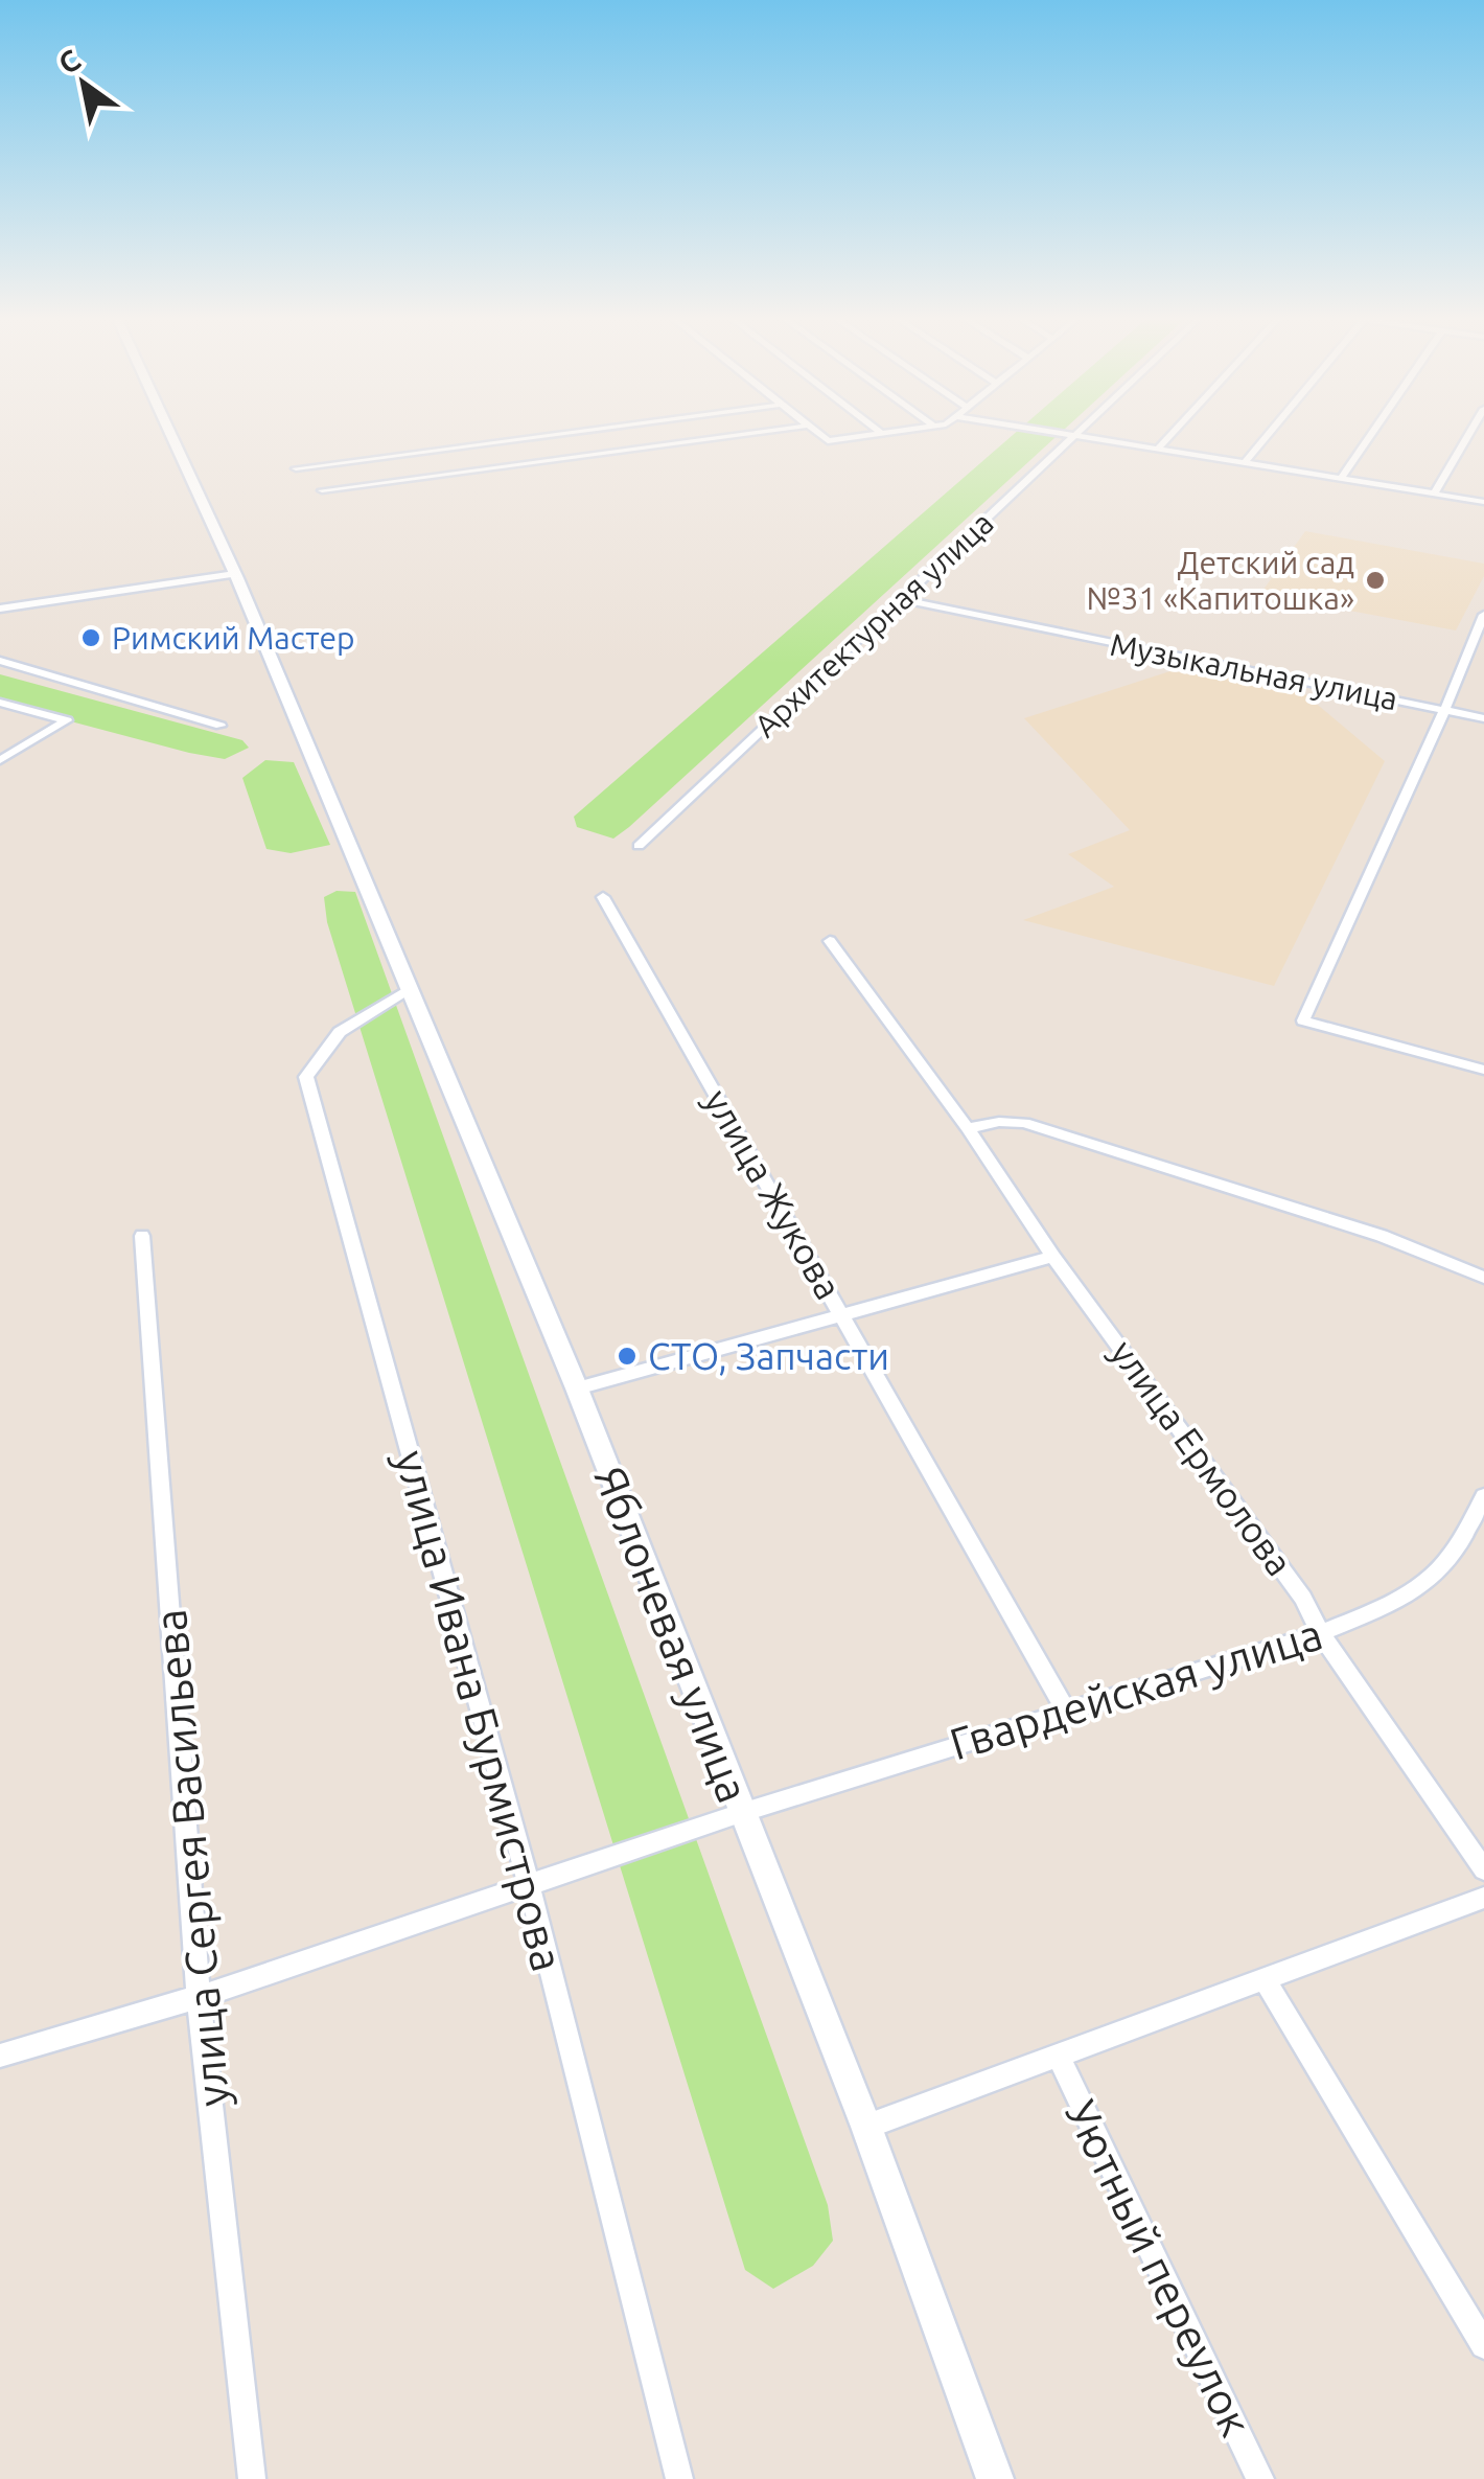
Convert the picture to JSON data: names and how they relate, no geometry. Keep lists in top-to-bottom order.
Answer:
{
  "streets": {
    "street": [
      "Архитектурная улица",
      "Музыкальная улица",
      "улица Жукова",
      "улица Ермолова",
      "Яблоневая улица",
      "Гвардейская улица",
      "улица Ивана Бурмистрова",
      "улица Сергея Васильева",
      "Уютный переулок"
    ]
  },
  "crossings": [
    ["Архитектурная улица", "Музыкальная улица"],
    ["улица Жукова", "Гвардейская улица"],
    ["улица Ермолова", "Гвардейская улица"],
    ["Яблоневая улица", "Гвардейская улица"],
    ["Яблоневая улица", "улица Ивана Бурмистрова"],
    ["Гвардейская улица", "улица Ивана Бурмистрова"],
    ["Гвардейская улица", "улица Сергея Васильева"]
  ],
  "places": ["Детский сад №31 «Капитошка»", "Римский Мастер", "СТО, Запчасти"],
  "north": "top left"
}
